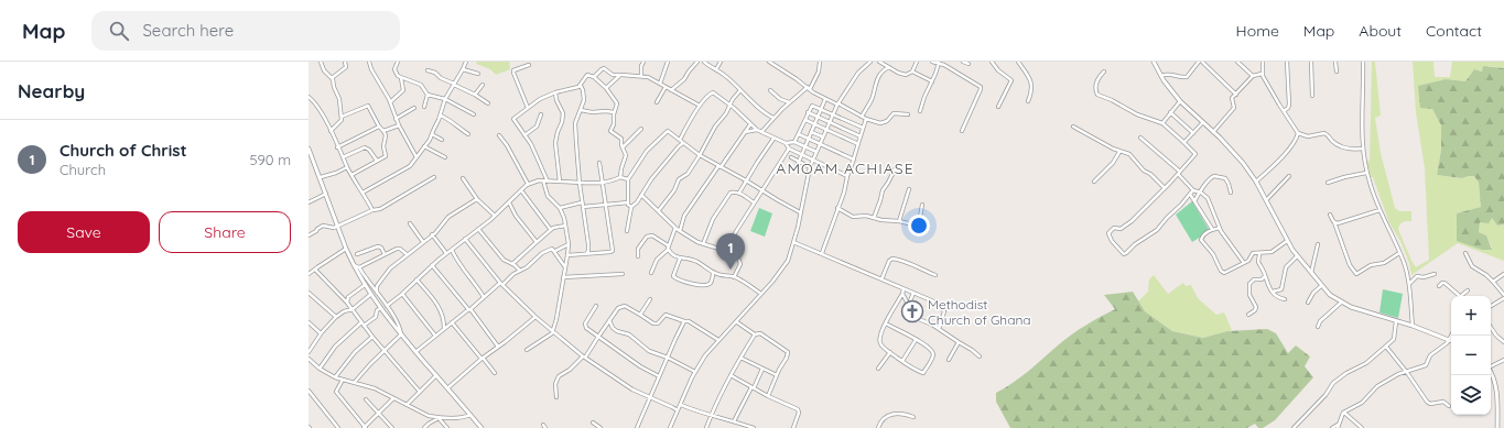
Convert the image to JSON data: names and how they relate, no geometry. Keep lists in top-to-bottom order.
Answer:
{
  "districts": ["AMOAM ACHIASE"],
  "places": {
    "church": ["Methodist Church of Ghana"]
  },
  "page": {
    "header": "Map",
    "search": "Search here",
    "nav": [
      "Home",
      "Map",
      "About",
      "Contact"
    ],
    "heading": "Nearby",
    "list": [
      {
        "mark": "1",
        "name": "Church of Christ",
        "note": "Church",
        "value": "590 m"
      }
    ],
    "buttons": ["Save", "Share"],
    "pins": "1",
    "map_buttons": ["+", "−"]
  }
}
